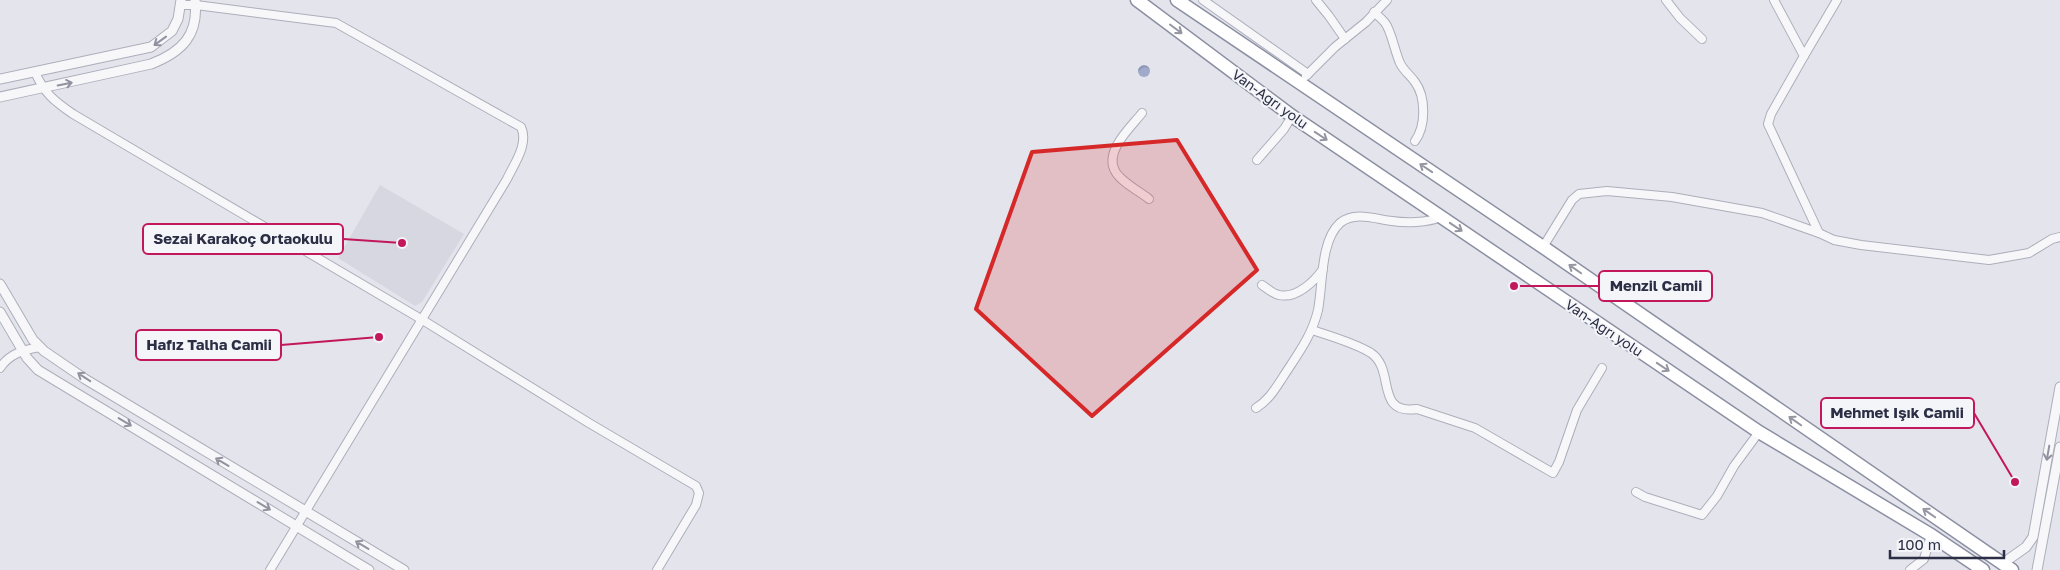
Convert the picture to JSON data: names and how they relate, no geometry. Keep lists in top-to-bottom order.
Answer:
{
  "streets": {
    "highway": ["Van-Ağrı yolu"]
  },
  "places": [
    "Sezai Karakoç Ortaokulu",
    "Menzil Camii",
    "Hafız Talha Camii",
    "Mehmet Işık Camii"
  ],
  "scale_bar": "100 m"
}
